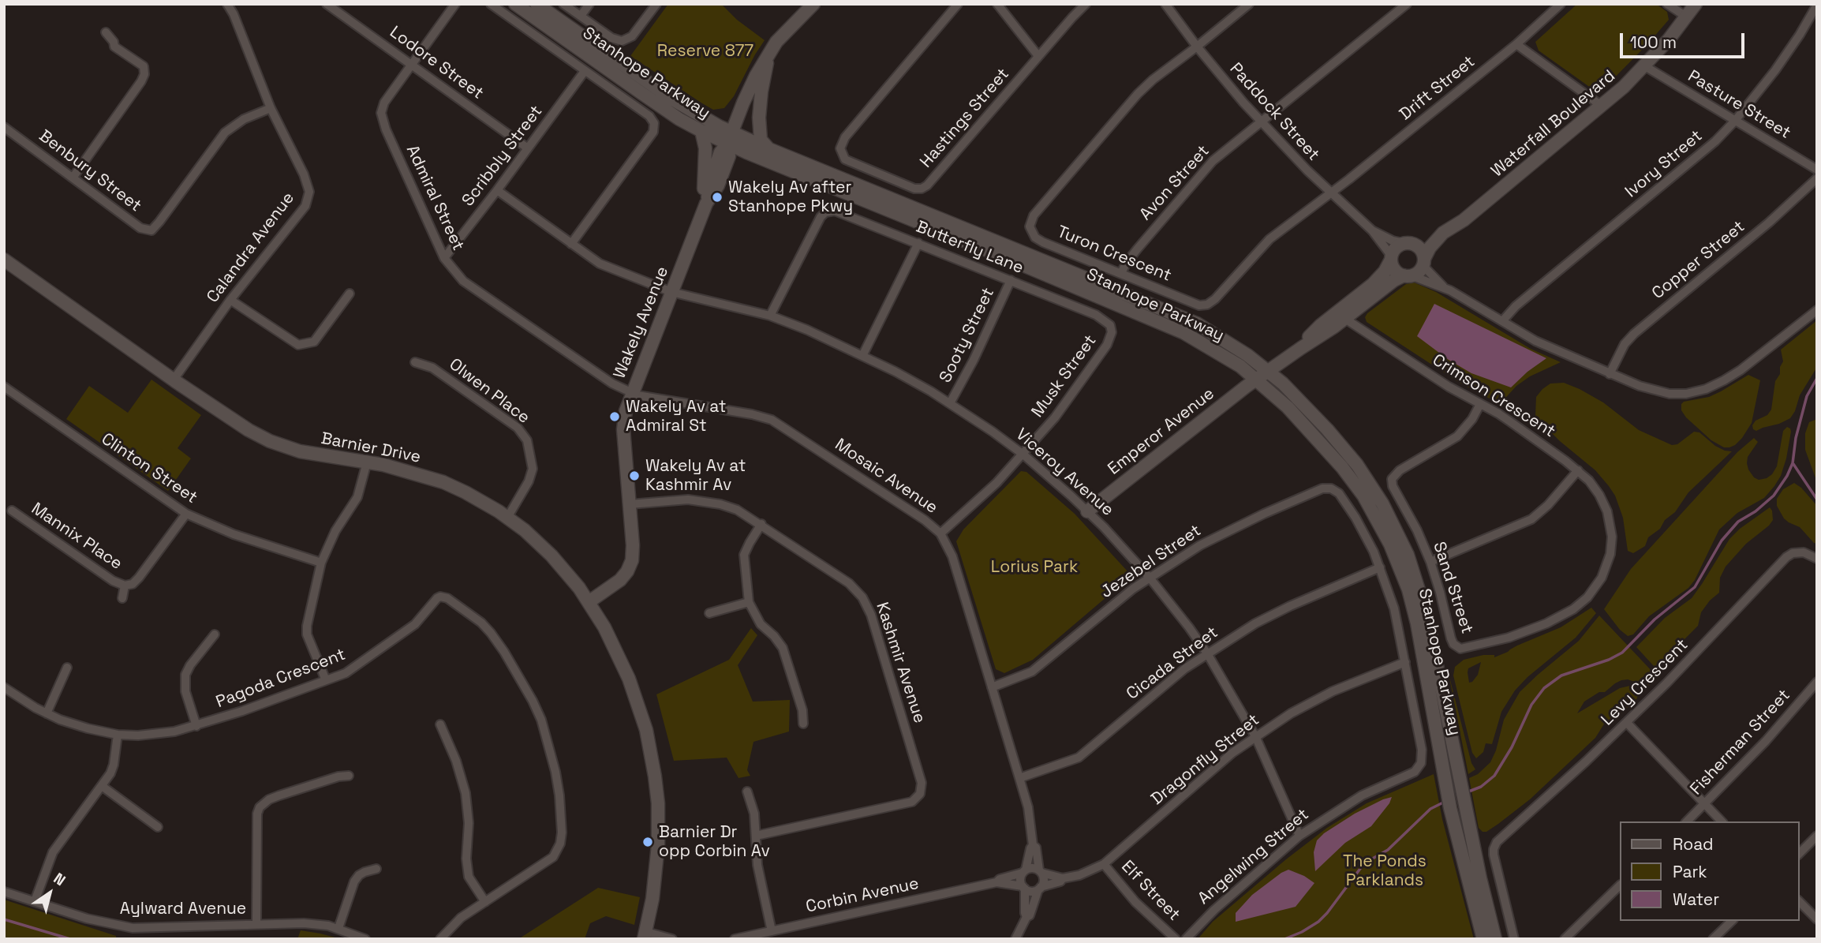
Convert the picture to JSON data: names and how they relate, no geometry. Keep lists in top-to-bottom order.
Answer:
{
  "streets": {
    "street": [
      "Lodore Street",
      "Stanhope Parkway",
      "Drift Street",
      "Pasture Street",
      "Paddock Street",
      "Hastings Street",
      "Waterfall Boulevard",
      "Scribbly Street",
      "Ivory Street",
      "Benbury Street",
      "Avon Street",
      "Admiral Street",
      "Calandra Avenue",
      "Butterfly Lane",
      "Turon Crescent",
      "Copper Street",
      "Wakely Avenue",
      "Sooty Street",
      "Musk Street",
      "Olwen Place",
      "Crimson Crescent",
      "Emperor Avenue",
      "Barnier Drive",
      "Clinton Street",
      "Viceroy Avenue",
      "Mosaic Avenue",
      "Mannix Place",
      "Jezebel Street",
      "Sand Street",
      "Kashmir Avenue",
      "Cicada Street",
      "Pagoda Crescent",
      "Levy Crescent",
      "Fisherman Street",
      "Dragonfly Street",
      "Angelwing Street",
      "Elf Street",
      "Corbin Avenue",
      "Aylward Avenue"
    ]
  },
  "crossings": [
    ["Lodore Street", "Scribbly Street"],
    ["Lodore Street", "Admiral Street"],
    ["Stanhope Parkway", "Wakely Avenue"],
    ["Stanhope Parkway", "Emperor Avenue"],
    ["Drift Street", "Paddock Street"],
    ["Drift Street", "Turon Crescent"],
    ["Pasture Street", "Waterfall Boulevard"],
    ["Pasture Street", "Ivory Street"],
    ["Paddock Street", "Waterfall Boulevard"],
    ["Paddock Street", "Avon Street"],
    ["Paddock Street", "Turon Crescent"],
    ["Scribbly Street", "Admiral Street"],
    ["Scribbly Street", "Viceroy Avenue"],
    ["Benbury Street", "Calandra Avenue"],
    ["Avon Street", "Turon Crescent"],
    ["Admiral Street", "Wakely Avenue"],
    ["Admiral Street", "Mosaic Avenue"],
    ["Calandra Avenue", "Barnier Drive"],
    ["Butterfly Lane", "Sooty Street"],
    ["Butterfly Lane", "Musk Street"],
    ["Butterfly Lane", "Viceroy Avenue"],
    ["Wakely Avenue", "Barnier Drive"],
    ["Wakely Avenue", "Viceroy Avenue"],
    ["Wakely Avenue", "Mosaic Avenue"],
    ["Wakely Avenue", "Kashmir Avenue"],
    ["Sooty Street", "Viceroy Avenue"],
    ["Musk Street", "Viceroy Avenue"],
    ["Musk Street", "Mosaic Avenue"],
    ["Olwen Place", "Barnier Drive"],
    ["Crimson Crescent", "Sand Street"],
    ["Emperor Avenue", "Viceroy Avenue"],
    ["Clinton Street", "Mannix Place"],
    ["Viceroy Avenue", "Jezebel Street"],
    ["Viceroy Avenue", "Cicada Street"],
    ["Viceroy Avenue", "Dragonfly Street"],
    ["Viceroy Avenue", "Angelwing Street"],
    ["Mosaic Avenue", "Jezebel Street"],
    ["Mosaic Avenue", "Cicada Street"],
    ["Mosaic Avenue", "Dragonfly Street"],
    ["Mosaic Avenue", "Corbin Avenue"],
    ["Jezebel Street", "Cicada Street"],
    ["Dragonfly Street", "Angelwing Street"],
    ["Dragonfly Street", "Elf Street"],
    ["Dragonfly Street", "Corbin Avenue"]
  ],
  "parks": ["Reserve 877", "Lorius Park", "The Ponds Parklands"],
  "places": [
    "Wakely Av after Stanhope Pkwy",
    "Wakely Av at Admiral St",
    "Wakely Av at Kashmir Av",
    "Barnier Dr opp Corbin Av"
  ],
  "legend": ["Road", "Park", "Water"],
  "scale_bar": "100 m",
  "north": "top right"
}
